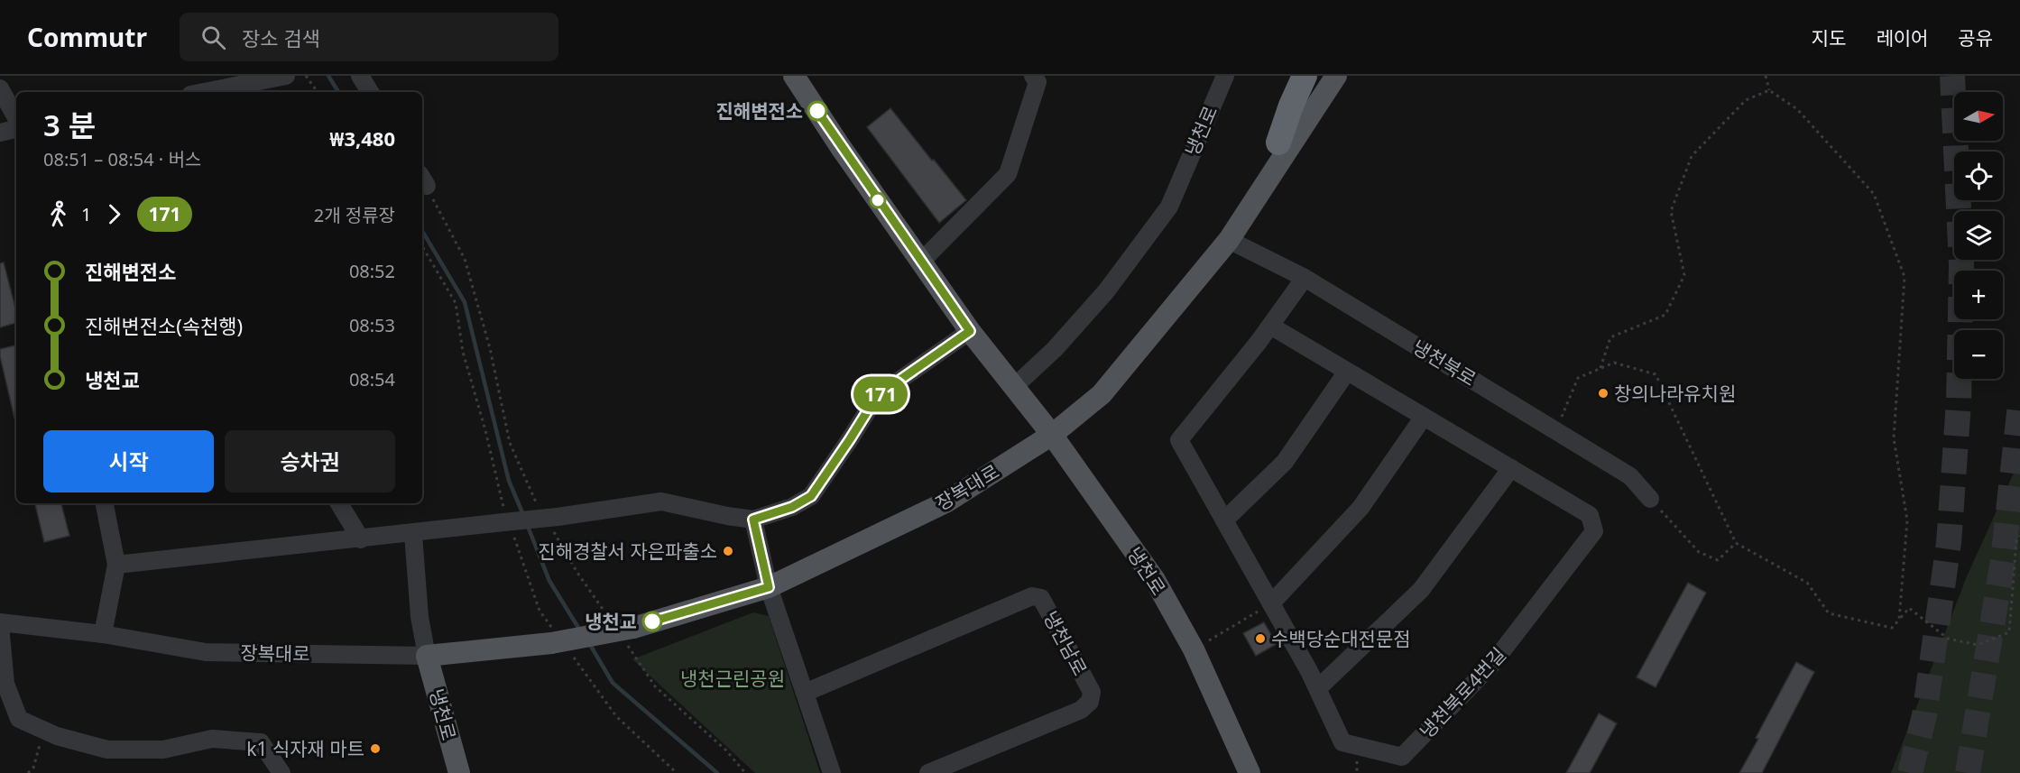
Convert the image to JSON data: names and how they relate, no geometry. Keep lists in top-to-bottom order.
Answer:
{
  "streets": {
    "main road": ["냉천로", "장복대로"],
    "street": ["냉천북로", "냉천남로", "냉천북로4번길"]
  },
  "crossings": [
    ["냉천로", "장복대로"],
    ["냉천북로", "장복대로"],
    ["냉천북로", "냉천북로4번길"]
  ],
  "parks": ["냉천근린공원"],
  "places": [
    "진해변전소",
    "창의나라유치원",
    "진해경찰서 자은파출소",
    "냉천교",
    "수백당순대전문점",
    "k1 식자재 마트"
  ],
  "lines": ["bus line 171"],
  "north": "right",
  "page": {
    "header": "Commutr",
    "search": "장소 검색",
    "nav": ["지도", "레이어", "공유"],
    "on_map": "171",
    "map_buttons": ["+", "−"],
    "heading": ["3 분", "08:51 – 08:54 · 버스", "₩3,480"],
    "legs": ["1", "171", "2개 정류장"],
    "list": [
      {
        "name": "진해변전소",
        "value": "08:52"
      },
      {
        "name": "진해변전소(속천행)",
        "value": "08:53"
      },
      {
        "name": "냉천교",
        "value": "08:54"
      }
    ],
    "buttons": ["시작", "승차권"]
  }
}
